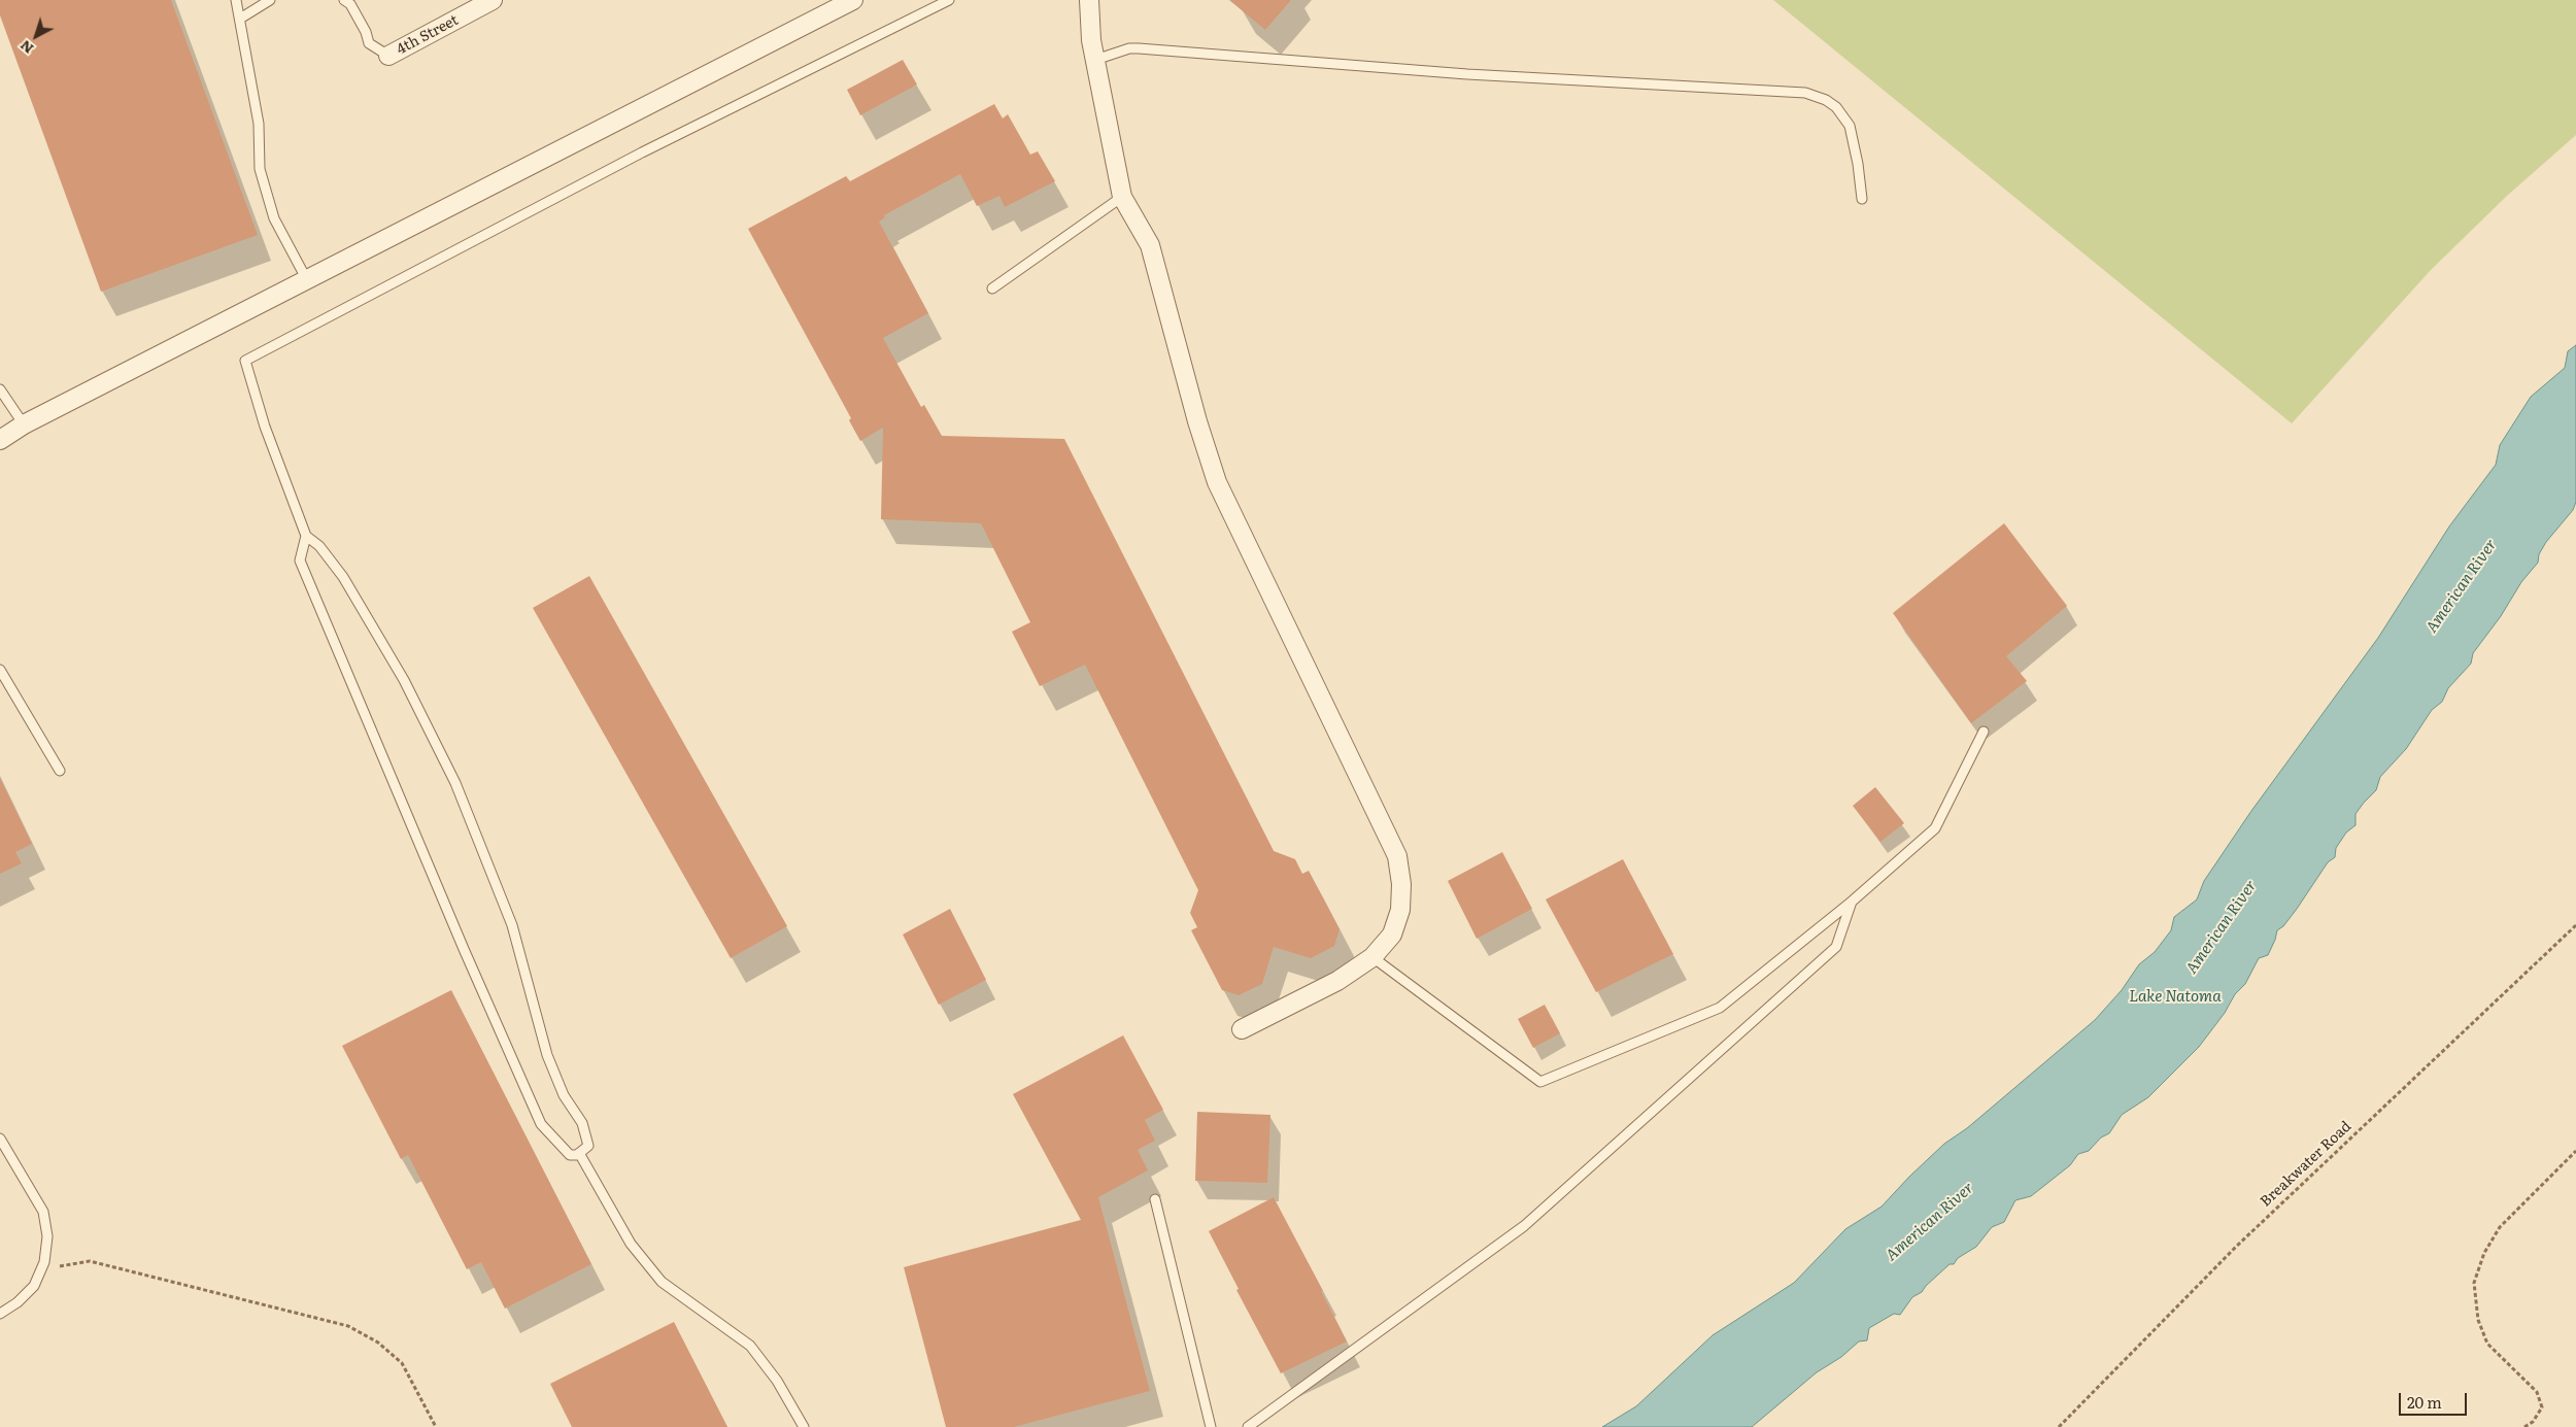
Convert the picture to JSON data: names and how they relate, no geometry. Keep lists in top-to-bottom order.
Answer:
{
  "streets": {
    "street": ["4th Street"],
    "path": ["Breakwater Road"]
  },
  "water": ["American River", "Lake Natoma"],
  "scale_bar": "20 m",
  "north": "bottom left"
}
